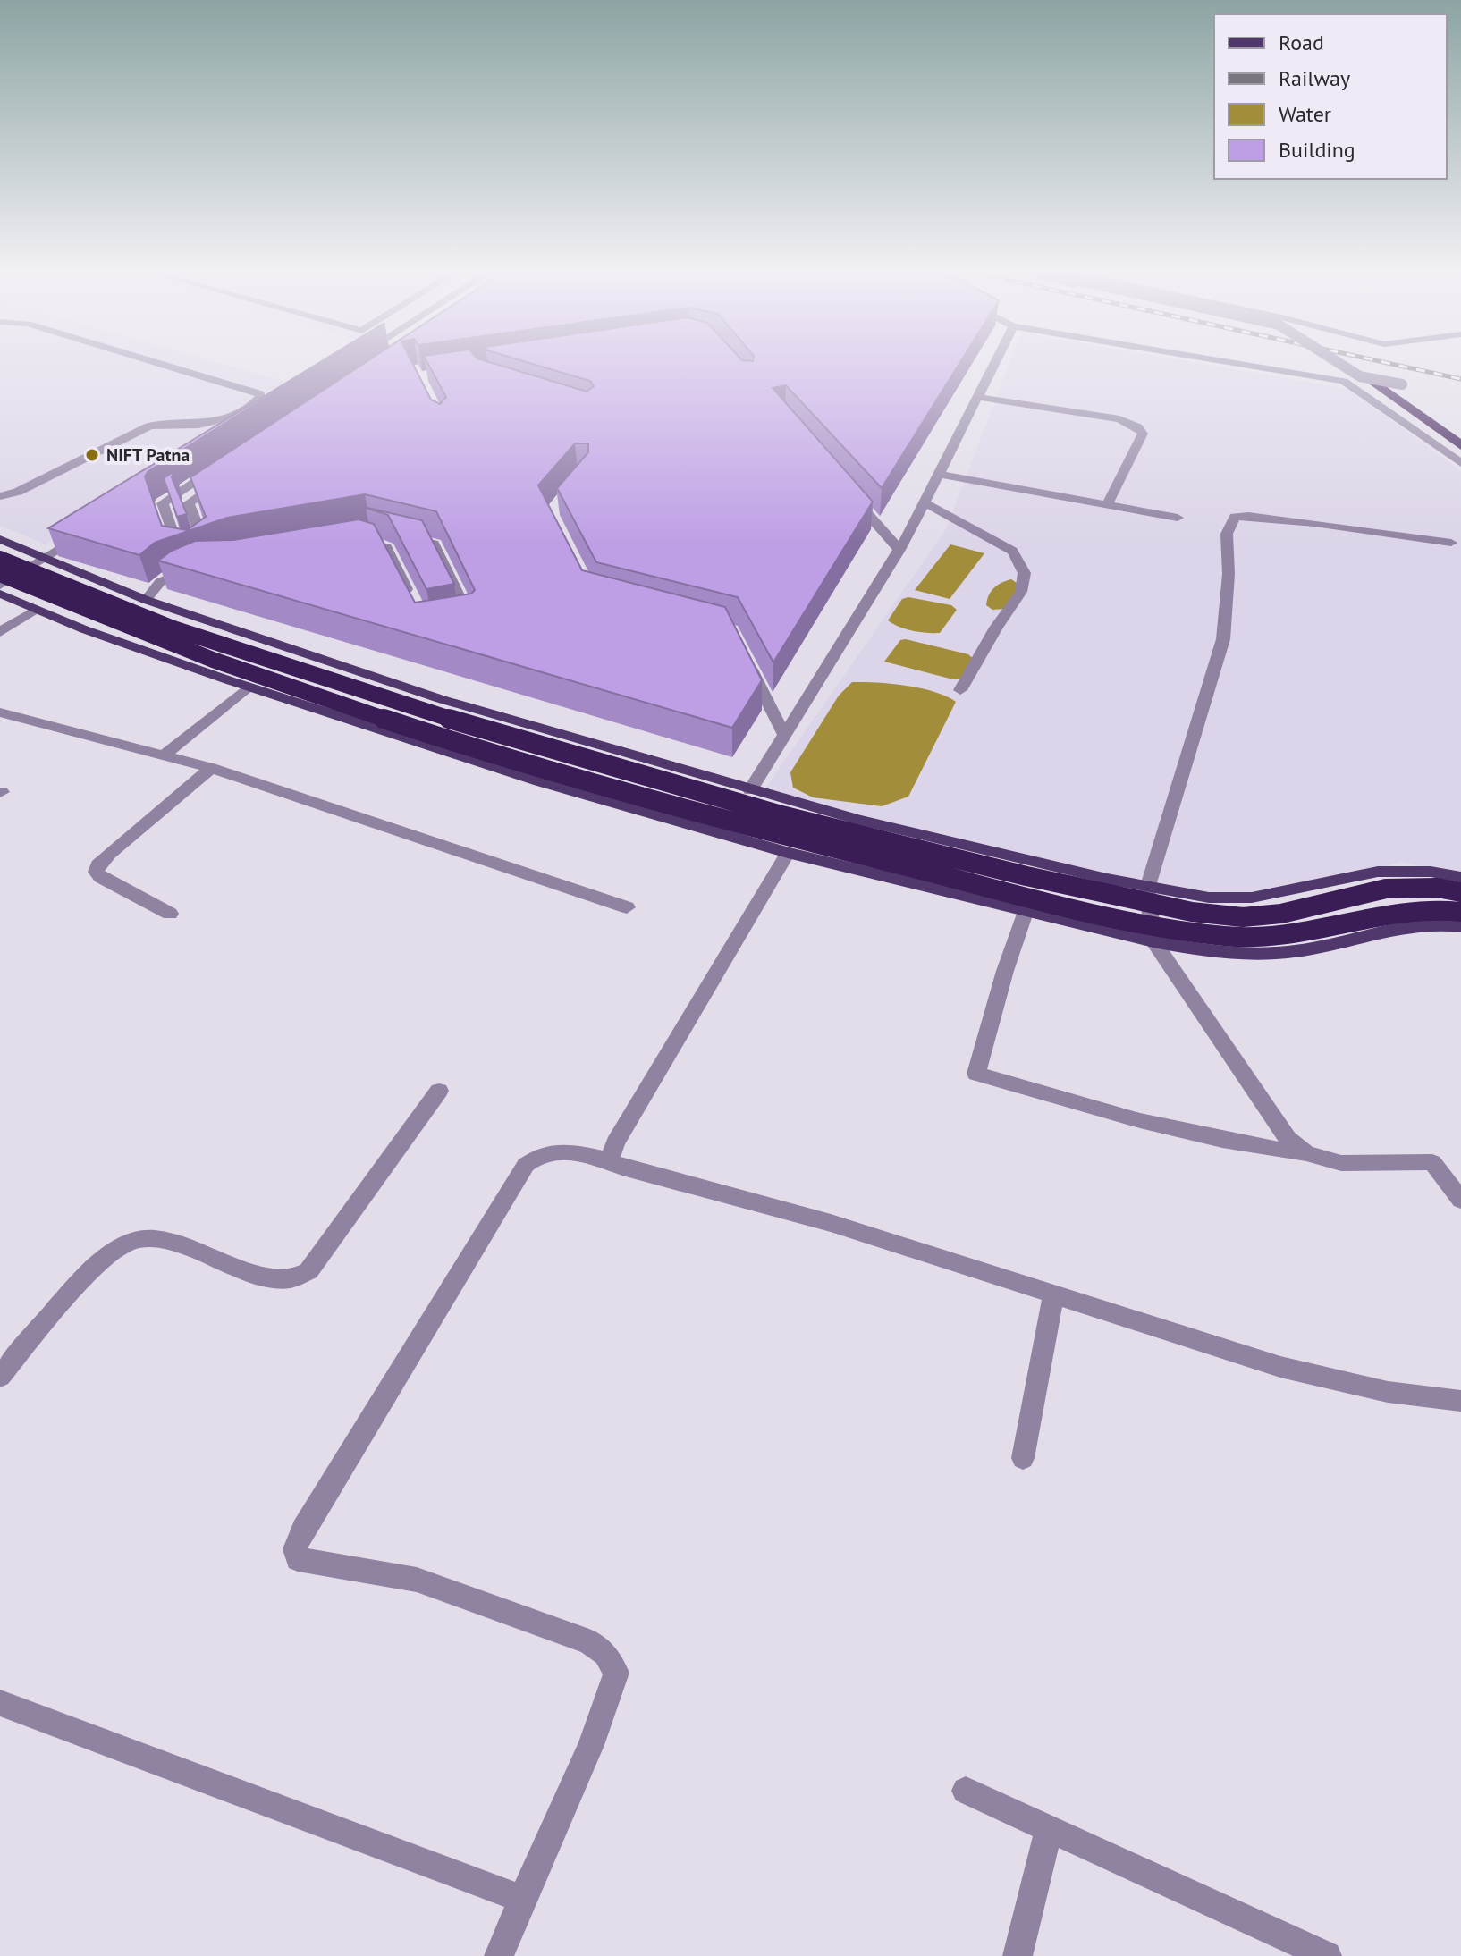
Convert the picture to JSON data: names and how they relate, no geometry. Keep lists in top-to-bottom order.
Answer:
{
  "places": ["NIFT Patna"],
  "legend": [
    "Road",
    "Railway",
    "Water",
    "Building"
  ]
}
